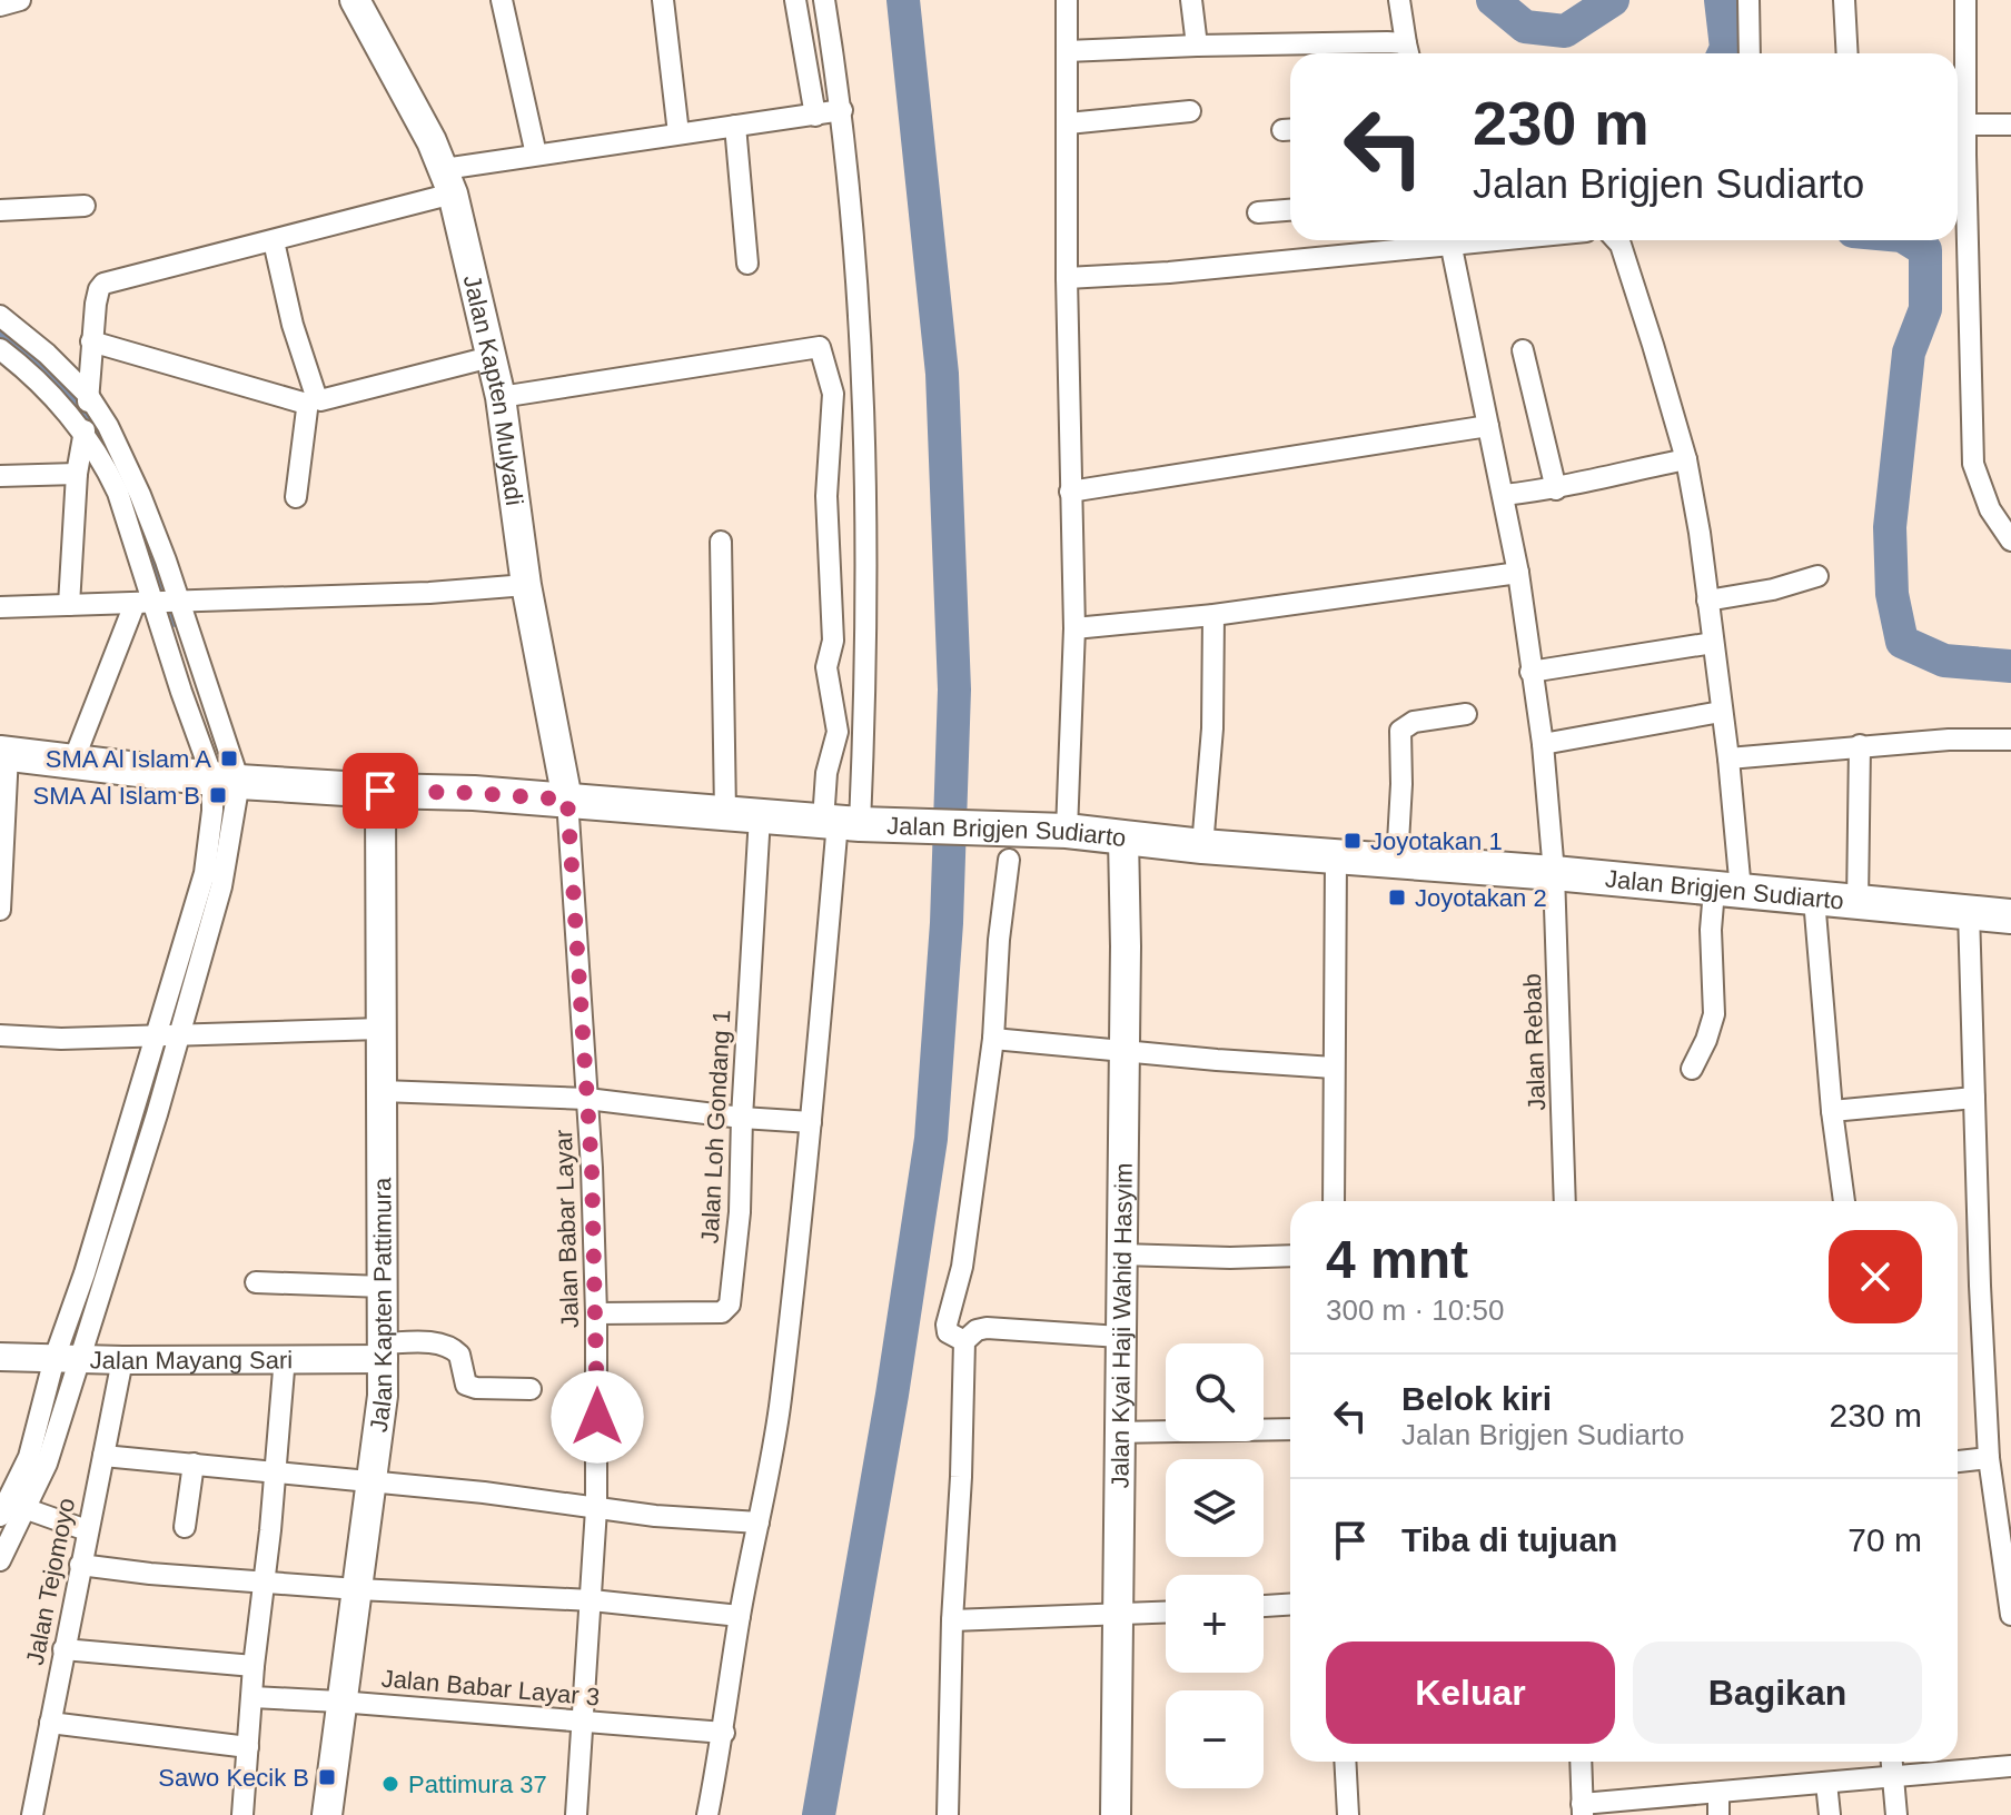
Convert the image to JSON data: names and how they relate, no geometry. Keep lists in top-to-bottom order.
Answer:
{
  "streets": {
    "main road": [
      "Jalan Kapten Mulyadi",
      "Jalan Brigjen Sudiarto",
      "Jalan Kapten Pattimura",
      "Jalan Kyai Haji Wahid Hasyim"
    ],
    "street": [
      "Jalan Rebab",
      "Jalan Loh Gondang 1",
      "Jalan Babar Layar",
      "Jalan Mayang Sari",
      "Jalan Tejomoyo",
      "Jalan Babar Layar 3"
    ]
  },
  "crossings": [
    ["Jalan Kapten Mulyadi", "Jalan Brigjen Sudiarto"],
    ["Jalan Kapten Mulyadi", "Jalan Babar Layar"],
    ["Jalan Brigjen Sudiarto", "Jalan Rebab"],
    ["Jalan Brigjen Sudiarto", "Jalan Loh Gondang 1"],
    ["Jalan Brigjen Sudiarto", "Jalan Babar Layar"],
    ["Jalan Brigjen Sudiarto", "Jalan Kapten Pattimura"],
    ["Jalan Brigjen Sudiarto", "Jalan Kyai Haji Wahid Hasyim"],
    ["Jalan Loh Gondang 1", "Jalan Babar Layar"],
    ["Jalan Babar Layar", "Jalan Babar Layar 3"],
    ["Jalan Kapten Pattimura", "Jalan Mayang Sari"],
    ["Jalan Kapten Pattimura", "Jalan Babar Layar 3"],
    ["Jalan Mayang Sari", "Jalan Tejomoyo"]
  ],
  "places": {
    "transit": [
      "SMA Al Islam A",
      "SMA Al Islam B",
      "Joyotakan 1",
      "Joyotakan 2",
      "Sawo Kecik B"
    ],
    "other": ["Pattimura 37"]
  },
  "page": {
    "turn": ["230 m", "Jalan Brigjen Sudiarto"],
    "heading": ["4 mnt", "300 m · 10:50"],
    "map_buttons": ["+", "−"],
    "list": [
      {
        "name": "Belok kiri",
        "note": "Jalan Brigjen Sudiarto",
        "value": "230 m"
      },
      {
        "name": "Tiba di tujuan",
        "value": "70 m"
      }
    ],
    "buttons": ["Keluar", "Bagikan"]
  }
}
